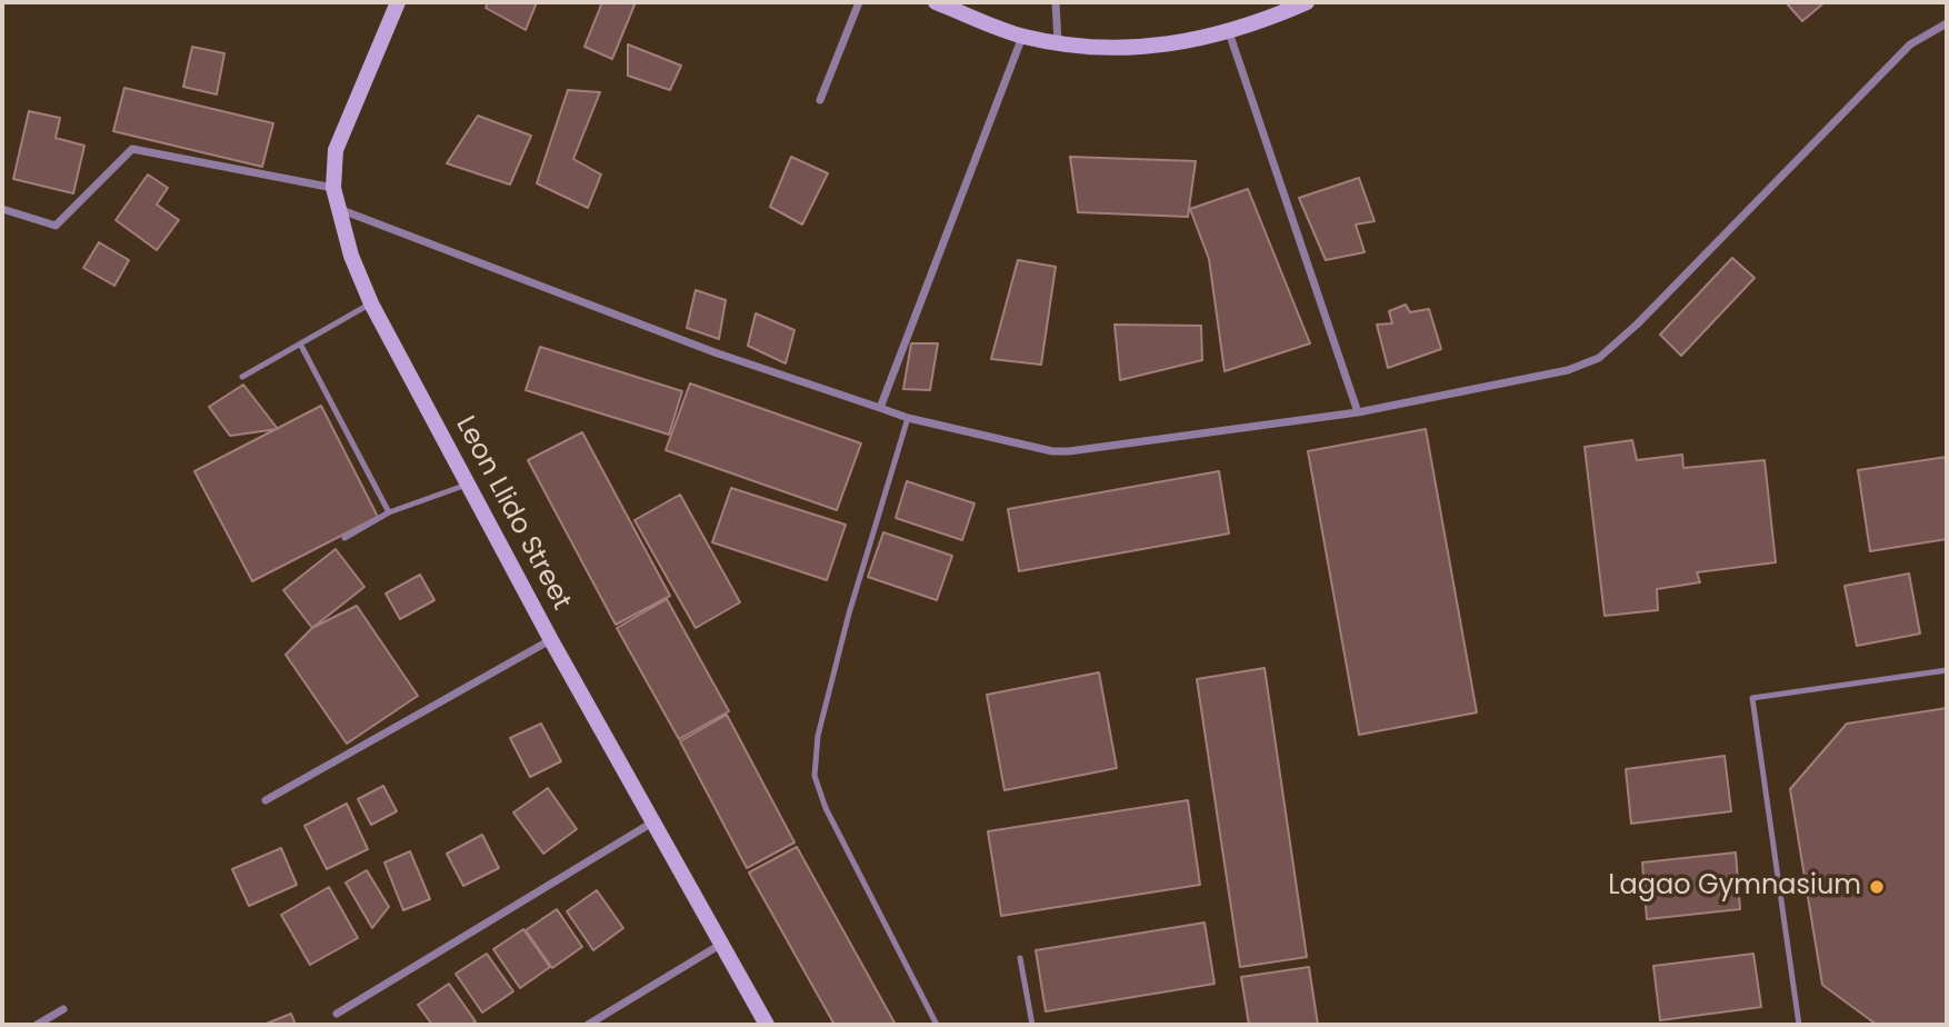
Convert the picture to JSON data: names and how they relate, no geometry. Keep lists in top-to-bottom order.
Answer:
{
  "streets": {
    "main road": ["Leon Llido Street"]
  },
  "places": ["Lagao Gymnasium"]
}
